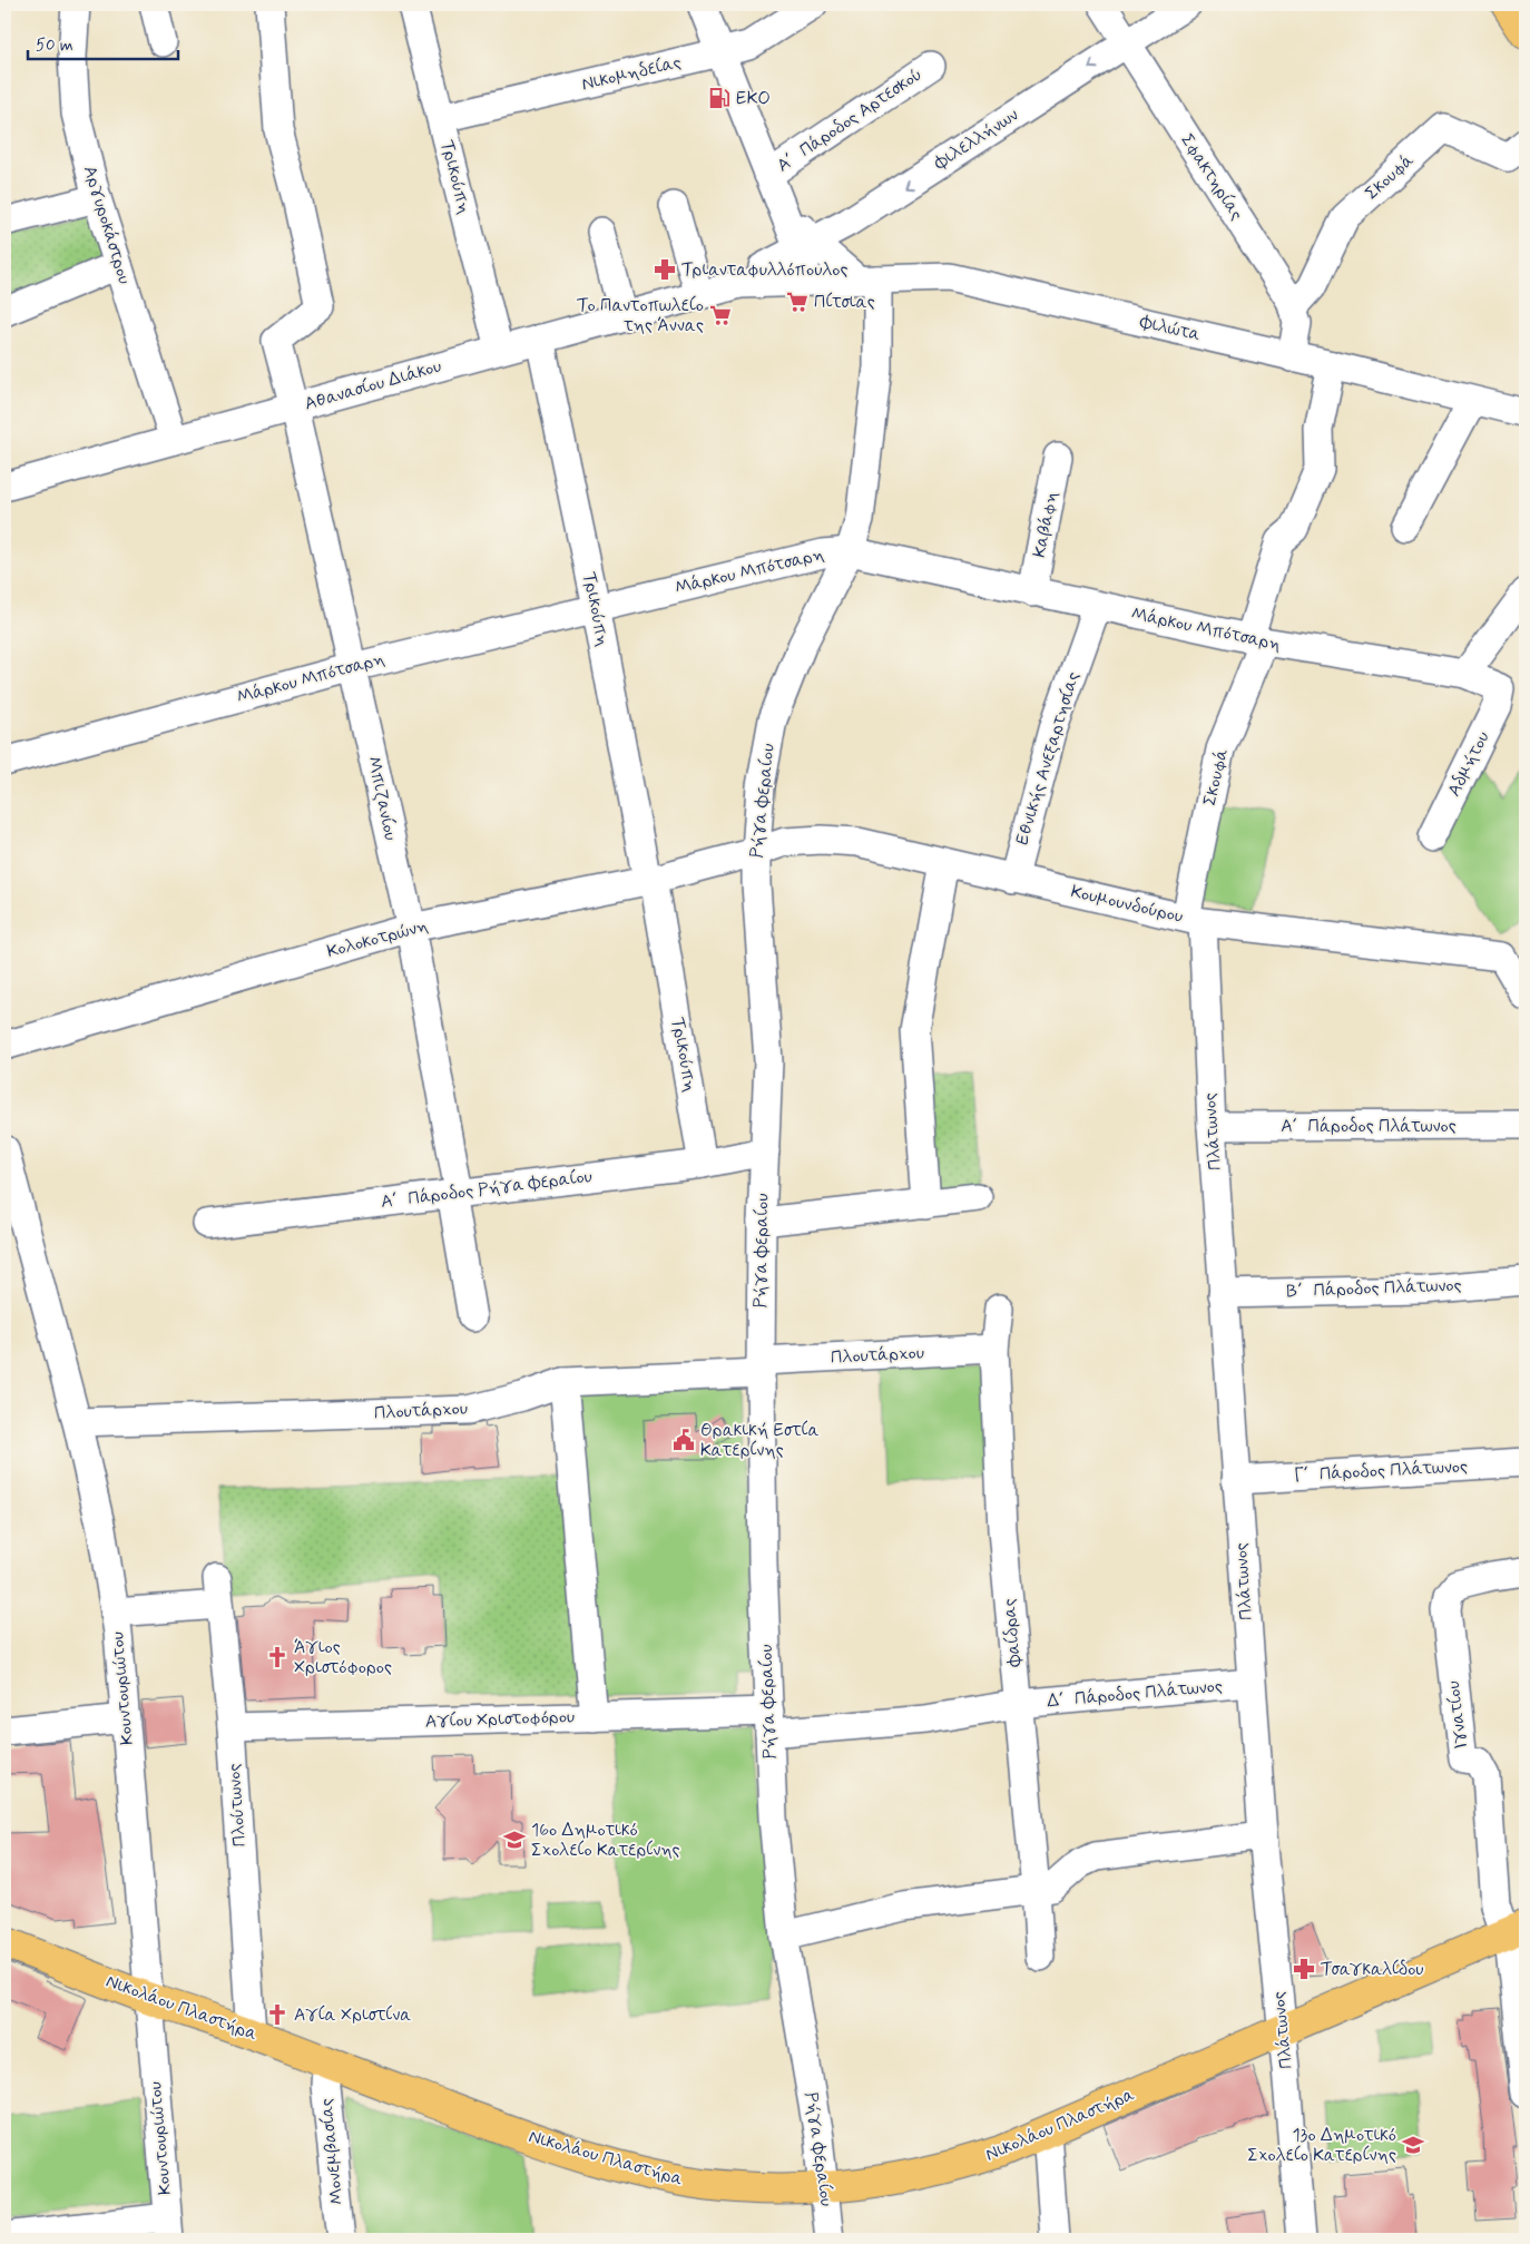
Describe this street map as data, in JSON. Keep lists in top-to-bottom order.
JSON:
{
  "streets": {
    "main road": ["Νικολάου Πλαστήρα"],
    "street": [
      "Νικομηδείας",
      "Α΄ Πάροδος Αρτεσκού",
      "Φιλελλήνων",
      "Τρικούπη",
      "Σφακτηρίας",
      "Σκουφά",
      "Αργυροκάστρου",
      "Φιλώτα",
      "Αθανασίου Διάκου",
      "Καβάφη",
      "Μάρκου Μπότσαρη",
      "Εθνικής Ανεξαρτησίας",
      "Αδμήτου",
      "Μπιζανίου",
      "Ρήγα Φεραίου",
      "Κουμουνδούρου",
      "Κολοκοτρώνη",
      "Α΄ Πάροδος Πλάτωνος",
      "Πλάτωνος",
      "Α΄ Πάροδος Ρήγα Φεραίου",
      "Β΄ Πάροδος Πλάτωνος",
      "Πλουτάρχου",
      "Γ΄ Πάροδος Πλάτωνος",
      "Φαίδρας",
      "Κουντουριώτου",
      "Δ΄ Πάροδος Πλάτωνος",
      "Ιγνατίου",
      "Αγίου Χριστοφόρου",
      "Πλούτωνος",
      "Μονεμβασίας"
    ]
  },
  "crossings": [
    ["Νικομηδείας", "Τρικούπη"],
    ["Φιλελλήνων", "Σφακτηρίας"],
    ["Φιλελλήνων", "Αθανασίου Διάκου"],
    ["Φιλελλήνων", "Ρήγα Φεραίου"],
    ["Τρικούπη", "Αθανασίου Διάκου"],
    ["Τρικούπη", "Μάρκου Μπότσαρη"],
    ["Τρικούπη", "Κολοκοτρώνη"],
    ["Τρικούπη", "Α΄ Πάροδος Ρήγα Φεραίου"],
    ["Σφακτηρίας", "Σκουφά"],
    ["Σφακτηρίας", "Φιλώτα"],
    ["Σκουφά", "Φιλώτα"],
    ["Σκουφά", "Μάρκου Μπότσαρη"],
    ["Σκουφά", "Κουμουνδούρου"],
    ["Σκουφά", "Πλάτωνος"],
    ["Αργυροκάστρου", "Αθανασίου Διάκου"],
    ["Φιλώτα", "Αθανασίου Διάκου"],
    ["Φιλώτα", "Ρήγα Φεραίου"],
    ["Αθανασίου Διάκου", "Μπιζανίου"],
    ["Καβάφη", "Μάρκου Μπότσαρη"],
    ["Μάρκου Μπότσαρη", "Εθνικής Ανεξαρτησίας"],
    ["Μάρκου Μπότσαρη", "Αδμήτου"],
    ["Μάρκου Μπότσαρη", "Μπιζανίου"],
    ["Μάρκου Μπότσαρη", "Ρήγα Φεραίου"],
    ["Εθνικής Ανεξαρτησίας", "Κουμουνδούρου"],
    ["Μπιζανίου", "Κολοκοτρώνη"],
    ["Μπιζανίου", "Α΄ Πάροδος Ρήγα Φεραίου"],
    ["Ρήγα Φεραίου", "Κουμουνδούρου"],
    ["Ρήγα Φεραίου", "Κολοκοτρώνη"],
    ["Ρήγα Φεραίου", "Α΄ Πάροδος Ρήγα Φεραίου"],
    ["Ρήγα Φεραίου", "Πλουτάρχου"],
    ["Ρήγα Φεραίου", "Δ΄ Πάροδος Πλάτωνος"],
    ["Ρήγα Φεραίου", "Αγίου Χριστοφόρου"],
    ["Ρήγα Φεραίου", "Νικολάου Πλαστήρα"],
    ["Κουμουνδούρου", "Κολοκοτρώνη"],
    ["Κουμουνδούρου", "Πλάτωνος"],
    ["Α΄ Πάροδος Πλάτωνος", "Πλάτωνος"],
    ["Πλάτωνος", "Β΄ Πάροδος Πλάτωνος"],
    ["Πλάτωνος", "Γ΄ Πάροδος Πλάτωνος"],
    ["Πλάτωνος", "Δ΄ Πάροδος Πλάτωνος"],
    ["Πλάτωνος", "Νικολάου Πλαστήρα"],
    ["Πλουτάρχου", "Φαίδρας"],
    ["Πλουτάρχου", "Κουντουριώτου"],
    ["Φαίδρας", "Δ΄ Πάροδος Πλάτωνος"],
    ["Κουντουριώτου", "Πλούτωνος"],
    ["Κουντουριώτου", "Νικολάου Πλαστήρα"],
    ["Δ΄ Πάροδος Πλάτωνος", "Αγίου Χριστοφόρου"],
    ["Ιγνατίου", "Νικολάου Πλαστήρα"],
    ["Αγίου Χριστοφόρου", "Πλούτωνος"],
    ["Πλούτωνος", "Νικολάου Πλαστήρα"],
    ["Νικολάου Πλαστήρα", "Μονεμβασίας"]
  ],
  "one_way": ["Φιλελλήνων"],
  "places": {
    "fuel station": ["ΕΚΟ"],
    "pharmacy": ["Τριανταφυλλόπουλος", "Τσαγκαλίδου"],
    "supermarket": ["Πίτσιας", "Το Παντοπωλείο της Άννας"],
    "public building": ["Θρακική Εστία Κατερίνης"],
    "church": ["Άγιος Χριστόφορος", "Αγία Χριστίνα"],
    "school or university": ["16ο Δημοτικό Σχολείο Κατερίνης", "13ο Δημοτικό Σχολείο Κατερίνης"]
  },
  "scale_bar": "50 m"
}
